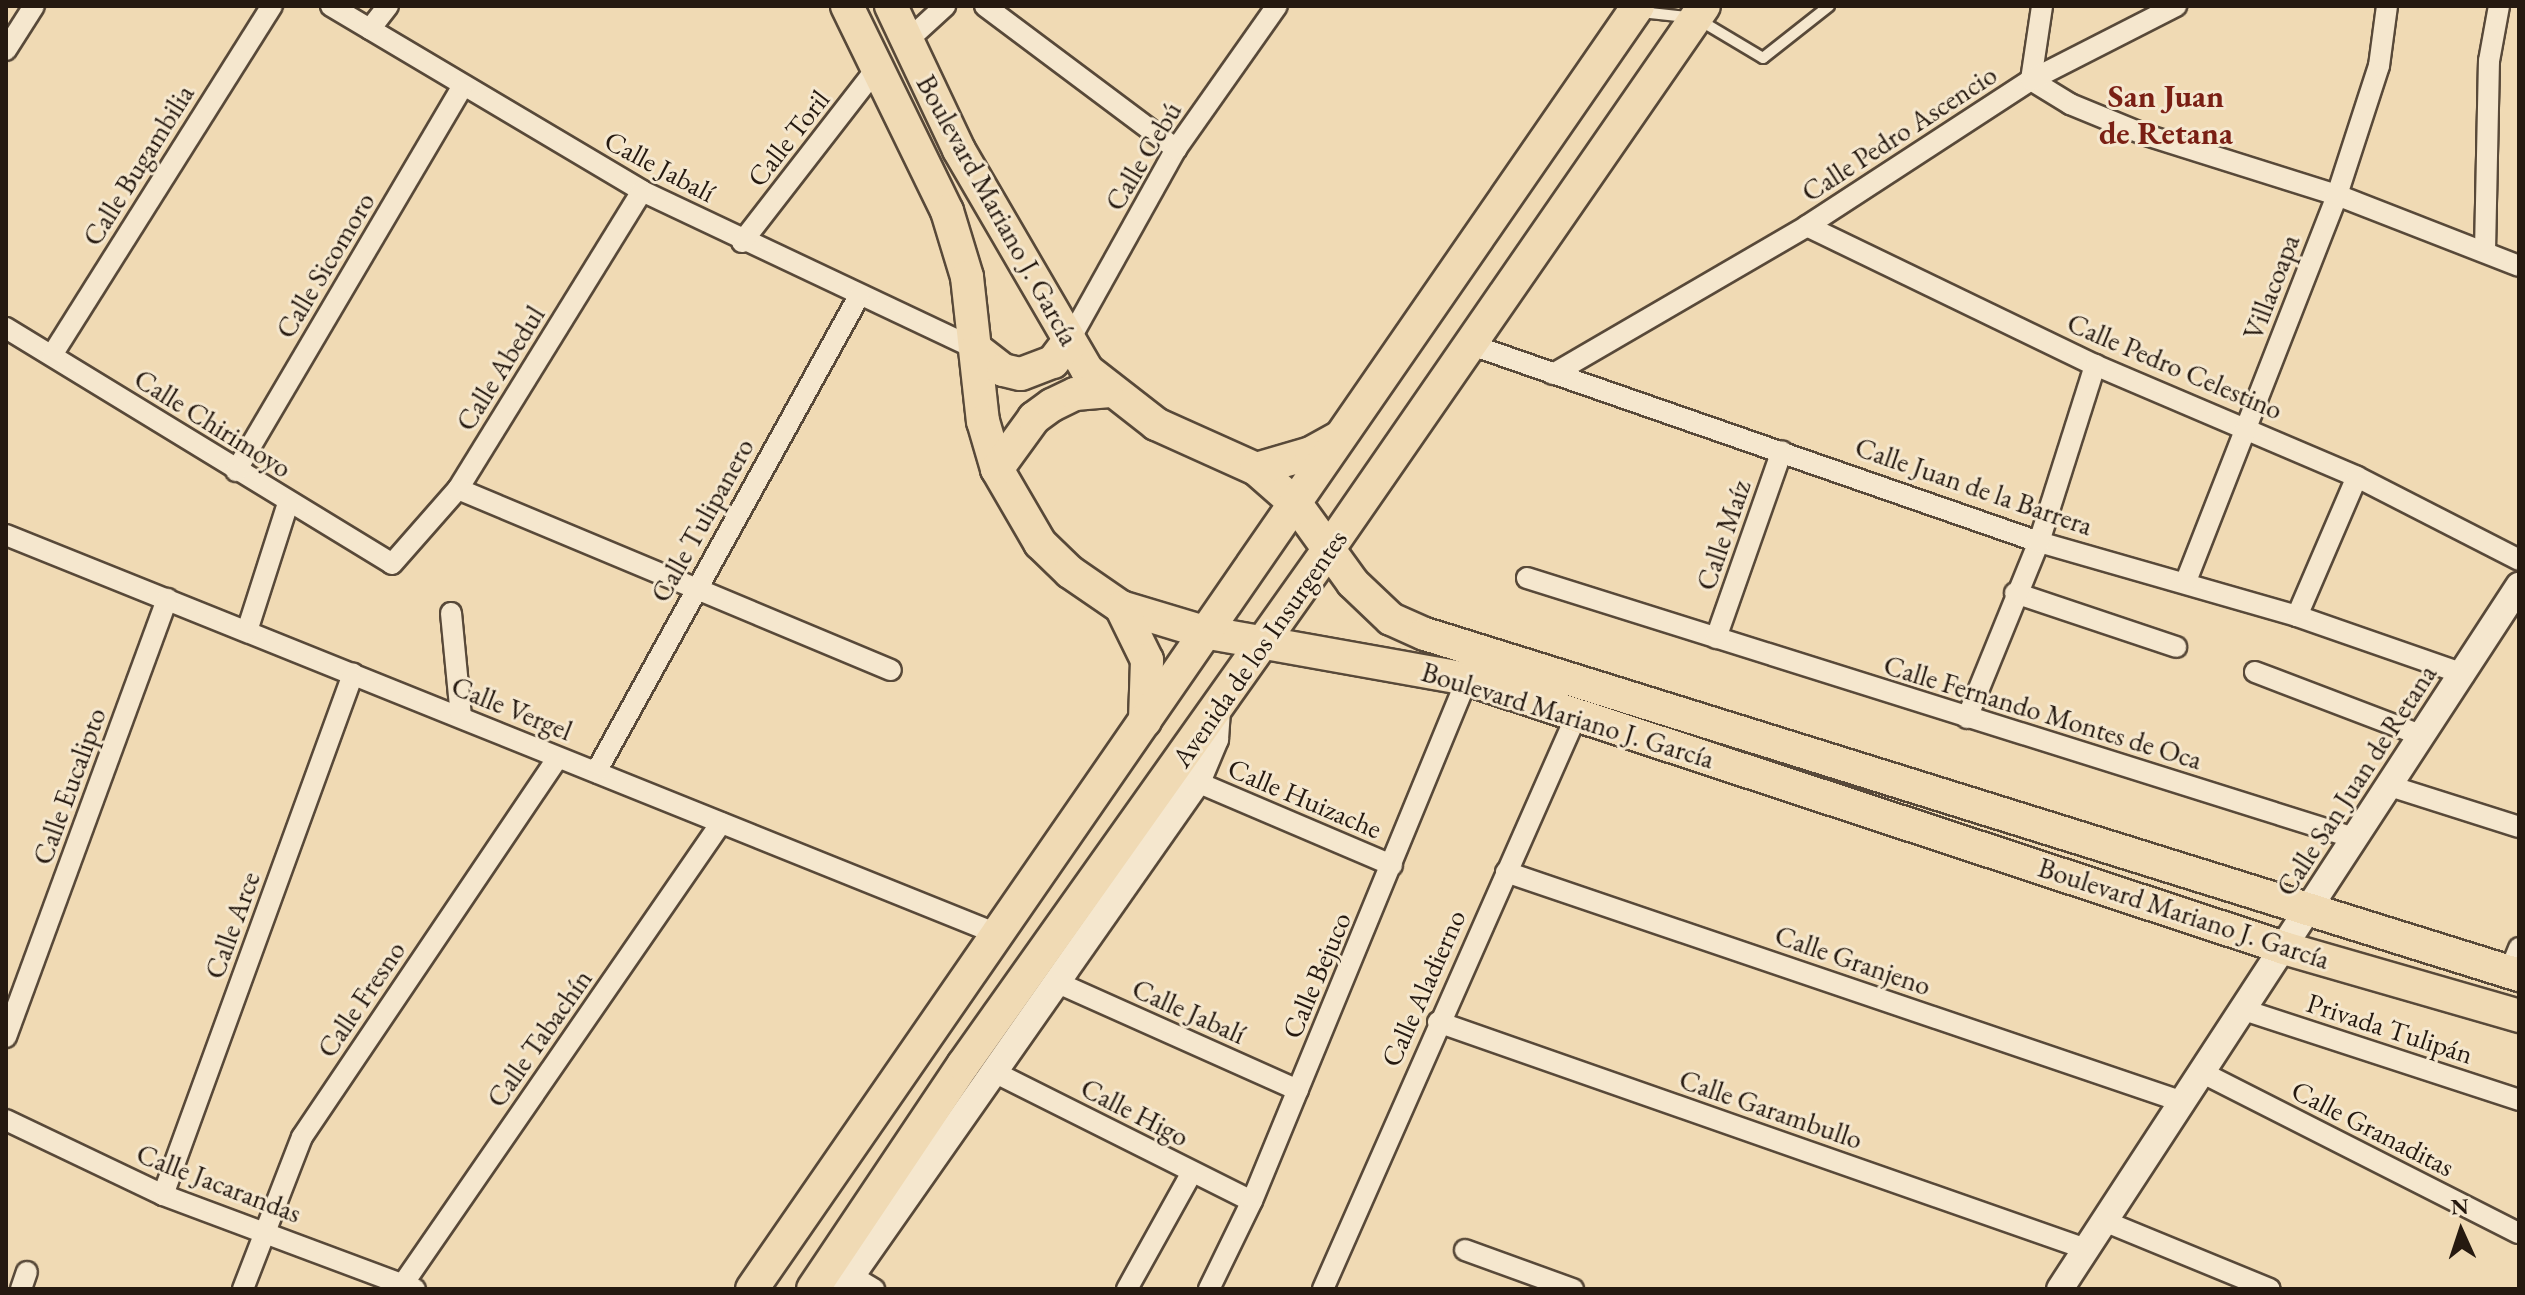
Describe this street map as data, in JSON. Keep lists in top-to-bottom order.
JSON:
{
  "streets": {
    "main road": ["Boulevard Mariano J. García", "Avenida de los Insurgentes"],
    "street": [
      "Calle Pedro Ascencio",
      "Calle Toril",
      "Calle Cebú",
      "Calle Bugambilia",
      "Calle Jabalí",
      "Calle Sicomoro",
      "Villacoapa",
      "Calle Pedro Celestino",
      "Calle Abedul",
      "Calle Chirimoyo",
      "Calle Juan de la Barrera",
      "Calle Tulipanero",
      "Calle Maíz",
      "Calle Vergel",
      "Calle Fernando Montes de Oca",
      "Calle San Juan de Retana",
      "Calle Eucalipto",
      "Calle Huizache",
      "Calle Arce",
      "Calle Granjeno",
      "Calle Bejuco",
      "Calle Aladierno",
      "Calle Fresno",
      "Privada Tulipán",
      "Calle Tabachín",
      "Calle Garambullo",
      "Calle Higo",
      "Calle Granaditas",
      "Calle Jacarandas"
    ]
  },
  "crossings": [
    ["Calle Pedro Ascencio", "Villacoapa"],
    ["Calle Pedro Ascencio", "Calle Pedro Celestino"],
    ["Calle Pedro Ascencio", "Calle Juan de la Barrera"],
    ["Calle Toril", "Calle Jabalí"],
    ["Calle Toril", "Boulevard Mariano J. García"],
    ["Calle Cebú", "Boulevard Mariano J. García"],
    ["Calle Bugambilia", "Calle Chirimoyo"],
    ["Calle Jabalí", "Boulevard Mariano J. García"],
    ["Calle Jabalí", "Calle Sicomoro"],
    ["Calle Jabalí", "Calle Abedul"],
    ["Calle Jabalí", "Calle Tulipanero"],
    ["Calle Jabalí", "Calle Bejuco"],
    ["Boulevard Mariano J. García", "Avenida de los Insurgentes"],
    ["Boulevard Mariano J. García", "Calle San Juan de Retana"],
    ["Boulevard Mariano J. García", "Calle Bejuco"],
    ["Boulevard Mariano J. García", "Calle Aladierno"],
    ["Calle Sicomoro", "Calle Chirimoyo"],
    ["Villacoapa", "Calle Pedro Celestino"],
    ["Villacoapa", "Calle Juan de la Barrera"],
    ["Calle Abedul", "Calle Chirimoyo"],
    ["Calle Juan de la Barrera", "Calle Maíz"],
    ["Calle Juan de la Barrera", "Avenida de los Insurgentes"],
    ["Calle Juan de la Barrera", "Calle San Juan de Retana"],
    ["Calle Tulipanero", "Calle Vergel"],
    ["Calle Maíz", "Calle Fernando Montes de Oca"],
    ["Avenida de los Insurgentes", "Calle Vergel"],
    ["Calle Vergel", "Calle Eucalipto"],
    ["Calle Vergel", "Calle Arce"],
    ["Calle Vergel", "Calle Fresno"],
    ["Calle Vergel", "Calle Tabachín"],
    ["Calle Fernando Montes de Oca", "Calle San Juan de Retana"],
    ["Calle San Juan de Retana", "Calle Granjeno"],
    ["Calle San Juan de Retana", "Privada Tulipán"],
    ["Calle San Juan de Retana", "Calle Garambullo"],
    ["Calle San Juan de Retana", "Calle Granaditas"],
    ["Calle Huizache", "Calle Bejuco"],
    ["Calle Arce", "Calle Jacarandas"],
    ["Calle Granjeno", "Calle Aladierno"],
    ["Calle Bejuco", "Calle Higo"],
    ["Calle Aladierno", "Calle Garambullo"],
    ["Calle Fresno", "Calle Jacarandas"],
    ["Calle Tabachín", "Calle Jacarandas"]
  ],
  "districts": ["San Juan de Retana"],
  "north": "top"
}
